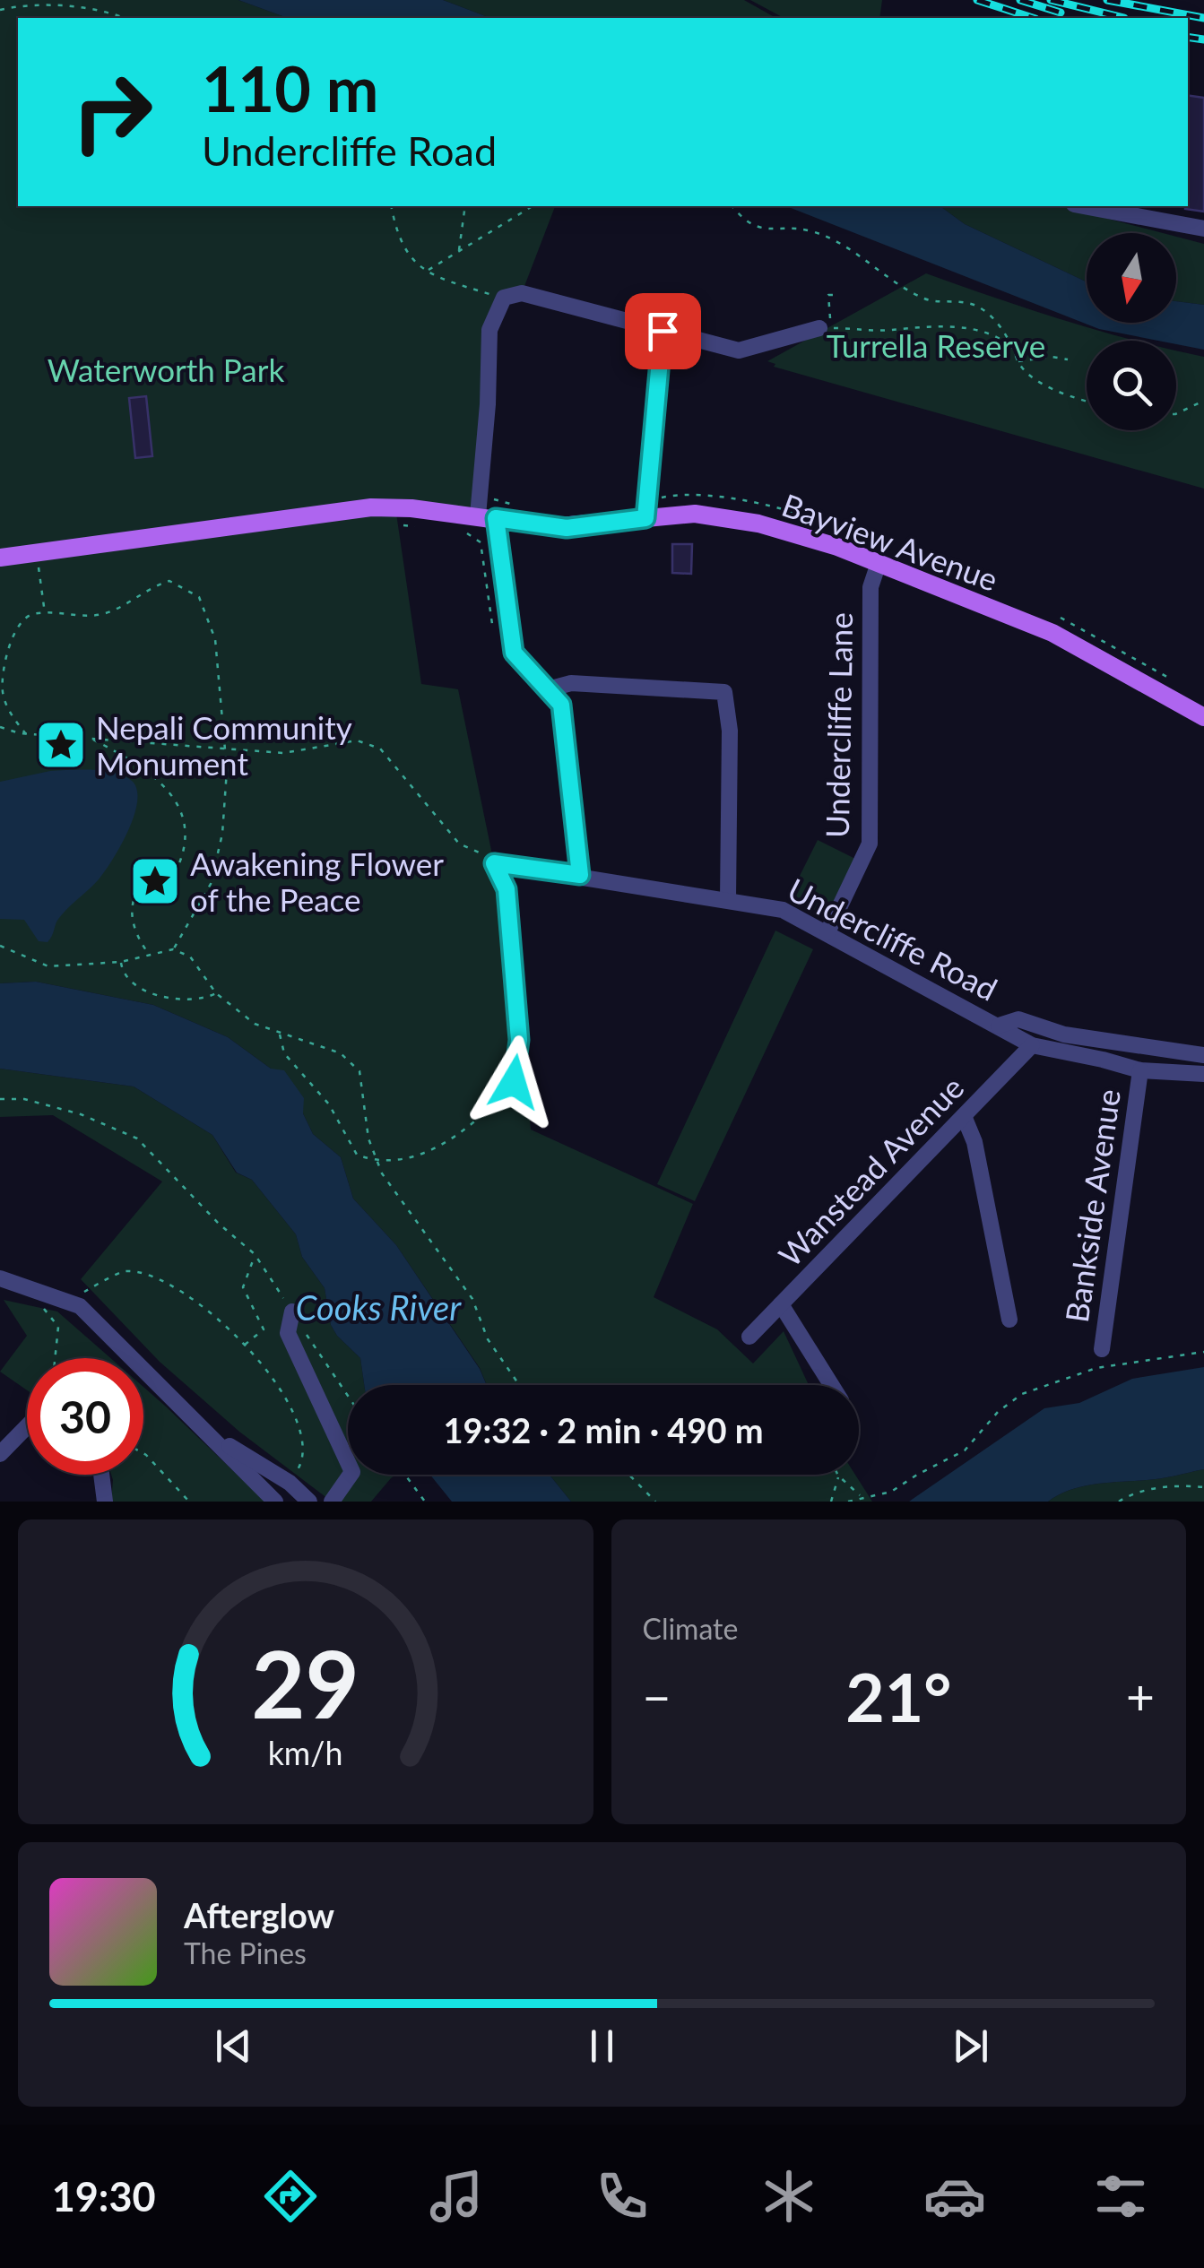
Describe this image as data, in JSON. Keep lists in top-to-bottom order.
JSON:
{
  "streets": {
    "main road": ["Bayview Avenue"],
    "street": [
      "Undercliffe Lane",
      "Undercliffe Road",
      "Wanstead Avenue",
      "Bankside Avenue"
    ]
  },
  "crossings": [
    ["Bayview Avenue", "Undercliffe Lane"],
    ["Undercliffe Lane", "Undercliffe Road"],
    ["Undercliffe Road", "Wanstead Avenue"],
    ["Undercliffe Road", "Bankside Avenue"]
  ],
  "water": ["Cooks River"],
  "parks": ["Turrella Reserve", "Waterworth Park"],
  "places": {
    "place": ["Nepali Community Monument", "Awakening Flower of the Peace"]
  },
  "north": "bottom",
  "page": {
    "turn": ["110 m", "Undercliffe Road"],
    "limit": "30",
    "trip": "19:32 · 2 min · 490 m",
    "tile": "Climate",
    "heat": ["−", "21°", "+"],
    "song": ["Afterglow", "The Pines"],
    "tabs": "19:30",
    "gauge": ["29", "km/h"]
  }
}
